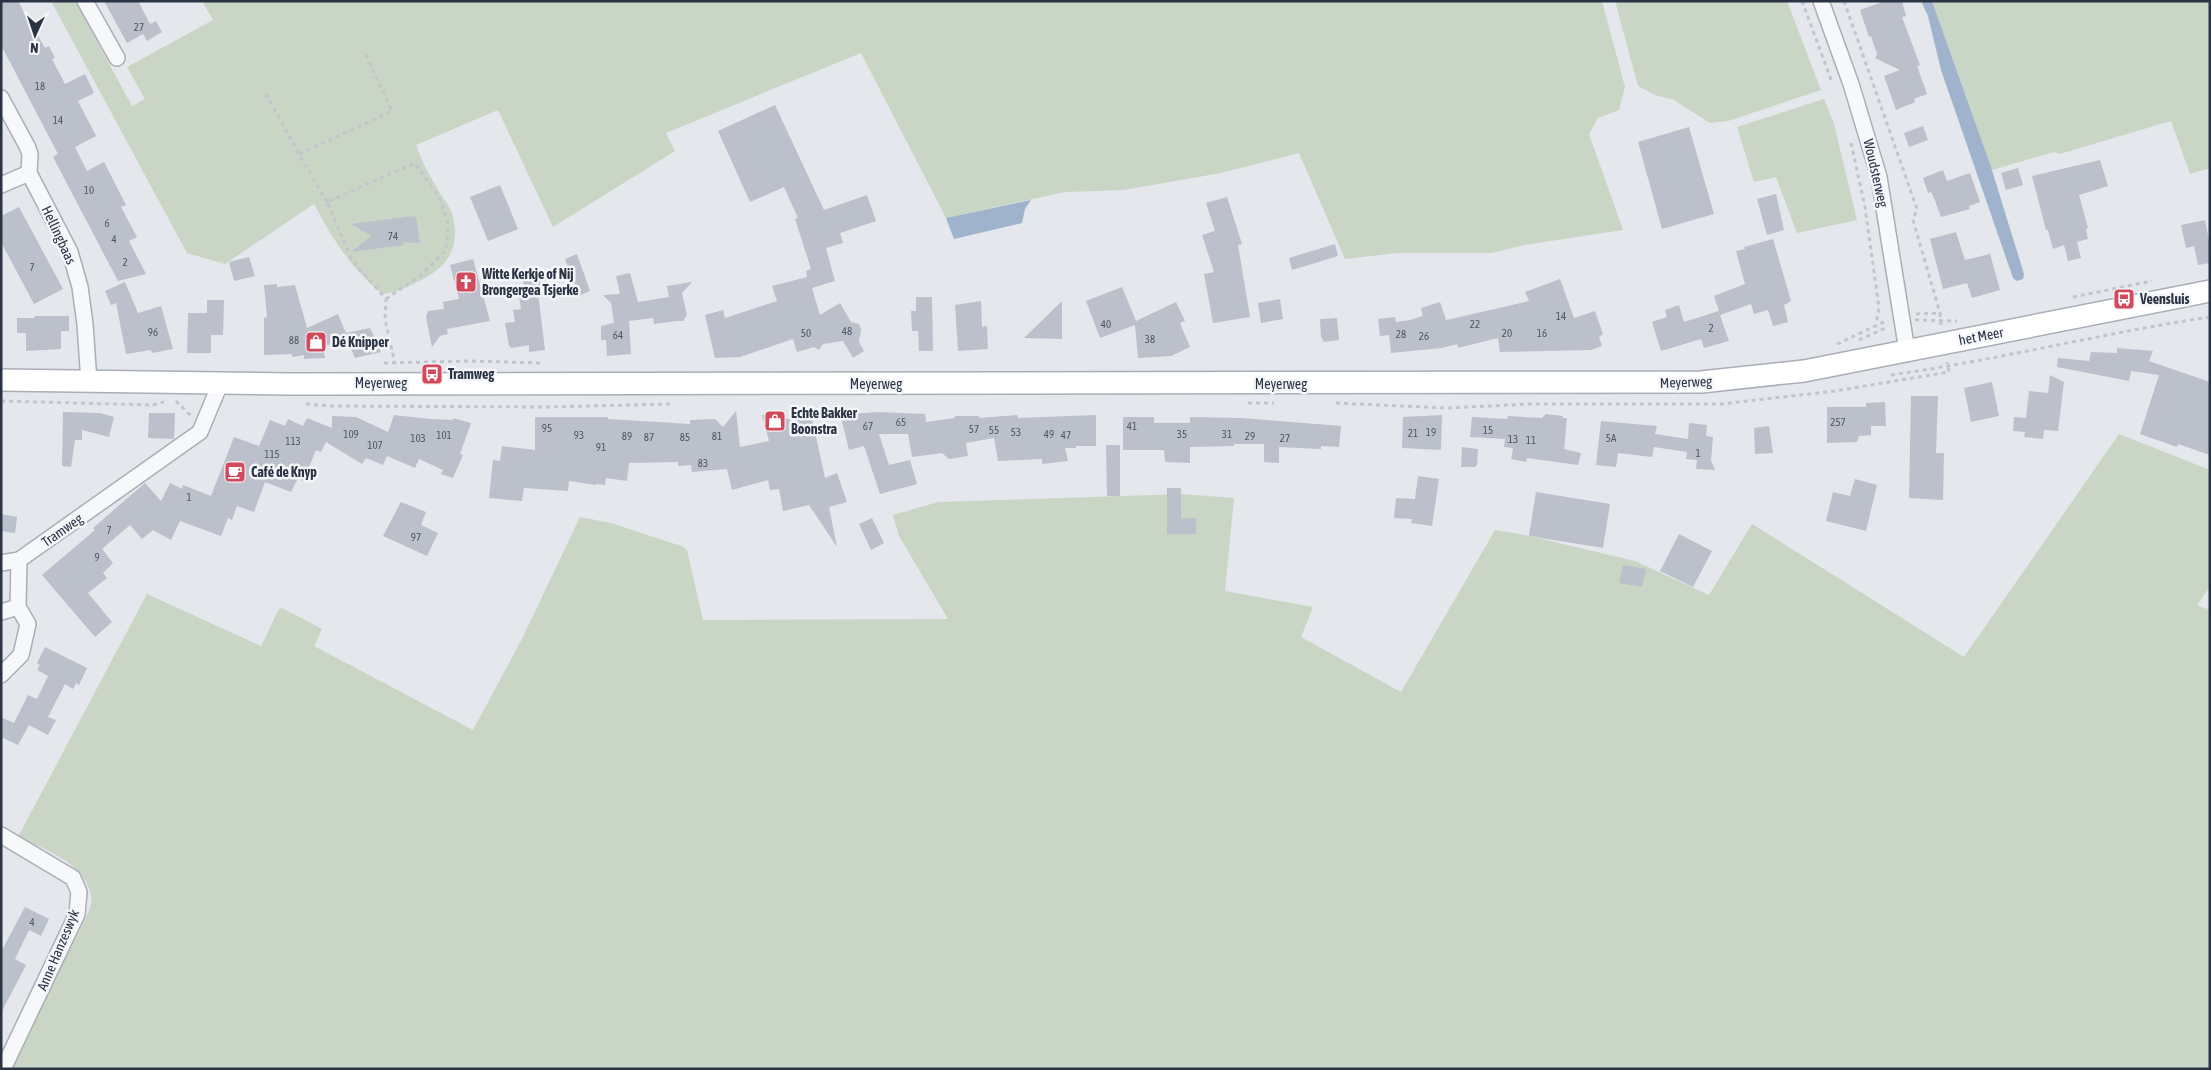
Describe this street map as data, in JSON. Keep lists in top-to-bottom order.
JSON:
{
  "streets": {
    "main road": ["het Meer", "Meyerweg"],
    "street": [
      "Woudsterweg",
      "Hellingbaas",
      "Tramweg",
      "Anne Hanzeswyk"
    ]
  },
  "crossings": [
    ["Woudsterweg", "het Meer"],
    ["Hellingbaas", "Meyerweg"],
    ["het Meer", "Meyerweg"],
    ["Meyerweg", "Tramweg"]
  ],
  "places": {
    "church": ["Witte Kerkje of Nij Brongergea Tsjerke"],
    "bus stop": ["Veensluis", "Tramweg"],
    "shop": ["Dé Knipper", "Echte Bakker Boonstra"],
    "cafe": ["Café de Knyp"]
  },
  "house_numbers": [
    "27",
    "18",
    "14",
    "10",
    "6",
    "74",
    "4",
    "2",
    "7",
    "14",
    "40",
    "22",
    "2",
    "48",
    "96",
    "50",
    "20",
    "16",
    "28",
    "64",
    "26",
    "38",
    "88",
    "65",
    "257",
    "67",
    "41",
    "95",
    "57",
    "55",
    "15",
    "53",
    "19",
    "21",
    "109",
    "49",
    "35",
    "31",
    "101",
    "93",
    "47",
    "89",
    "81",
    "29",
    "87",
    "85",
    "103",
    "27",
    "5A",
    "13",
    "11",
    "113",
    "107",
    "91",
    "1",
    "115",
    "83",
    "1",
    "7",
    "97",
    "9",
    "4"
  ],
  "north": "bottom"
}
